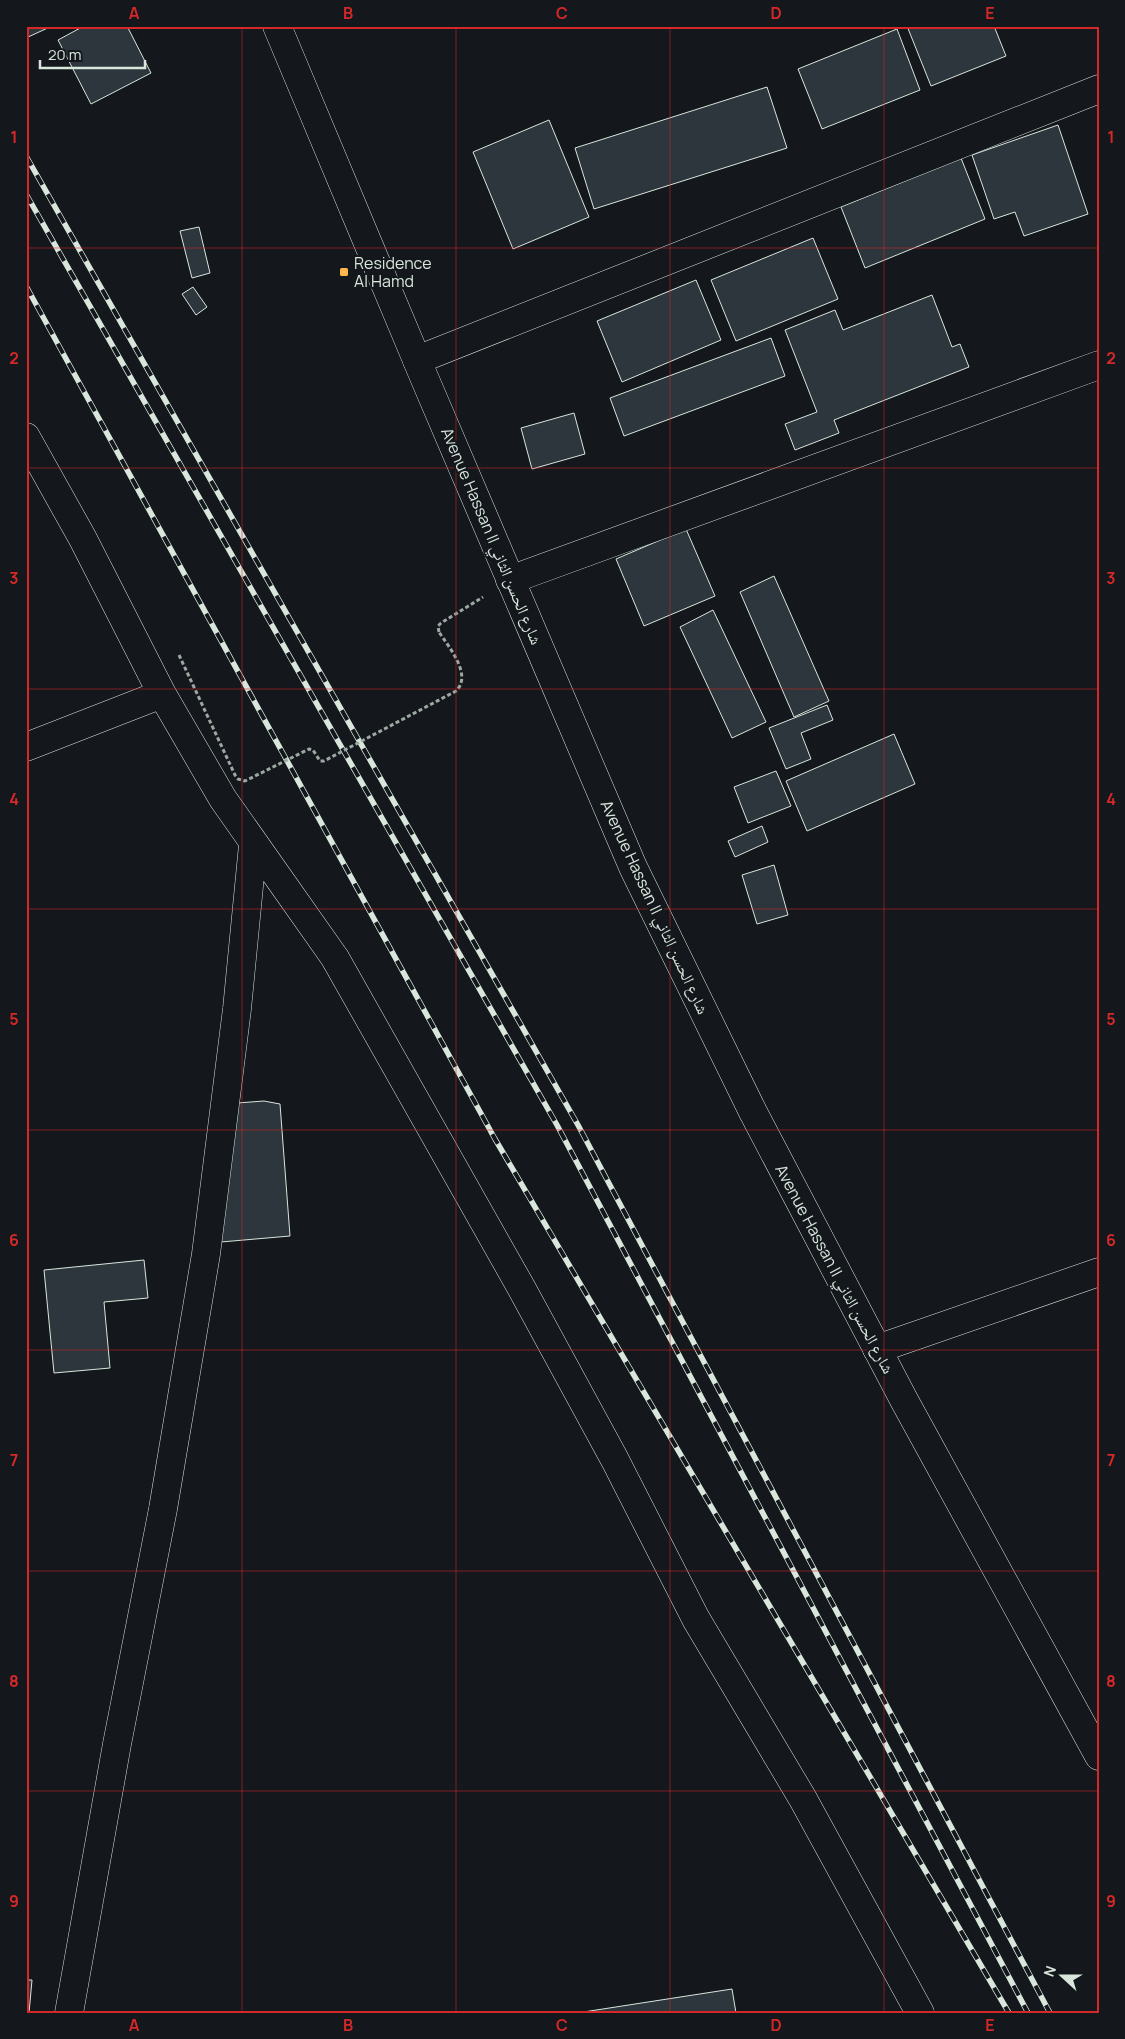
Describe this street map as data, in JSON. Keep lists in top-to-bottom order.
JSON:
{
  "streets": {
    "street": ["Avenue Hassan II شارع الحسن الثاني"]
  },
  "places": {
    "transit": ["Residence Al Hamd"]
  },
  "scale_bar": "20 m",
  "north": "left",
  "grid": {
    "columns": [
      "A",
      "B",
      "C",
      "D",
      "E"
    ],
    "rows": [
      "1",
      "2",
      "3",
      "4",
      "5",
      "6",
      "7",
      "8",
      "9"
    ]
  }
}
